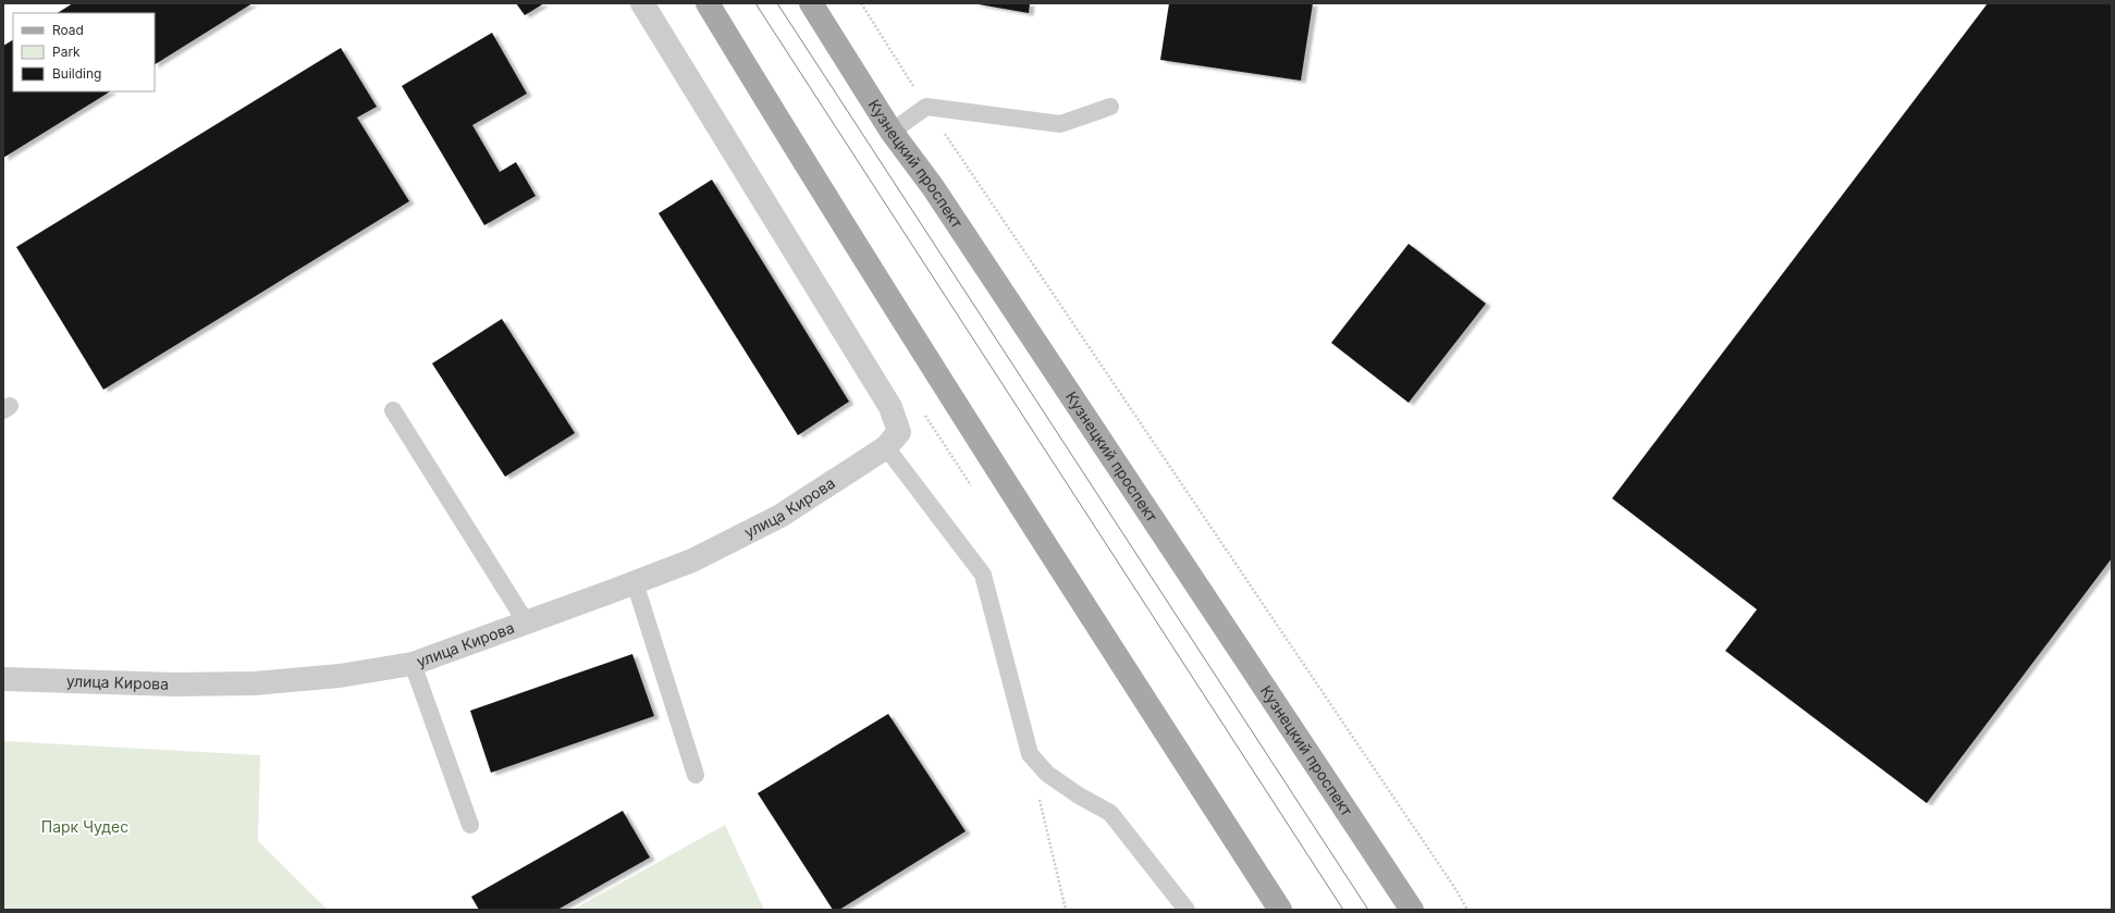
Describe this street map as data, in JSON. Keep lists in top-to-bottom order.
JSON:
{
  "streets": {
    "main road": ["Кузнецкий проспект"],
    "street": ["улица Кирова"]
  },
  "parks": ["Парк Чудес"],
  "legend": ["Road", "Park", "Building"]
}
